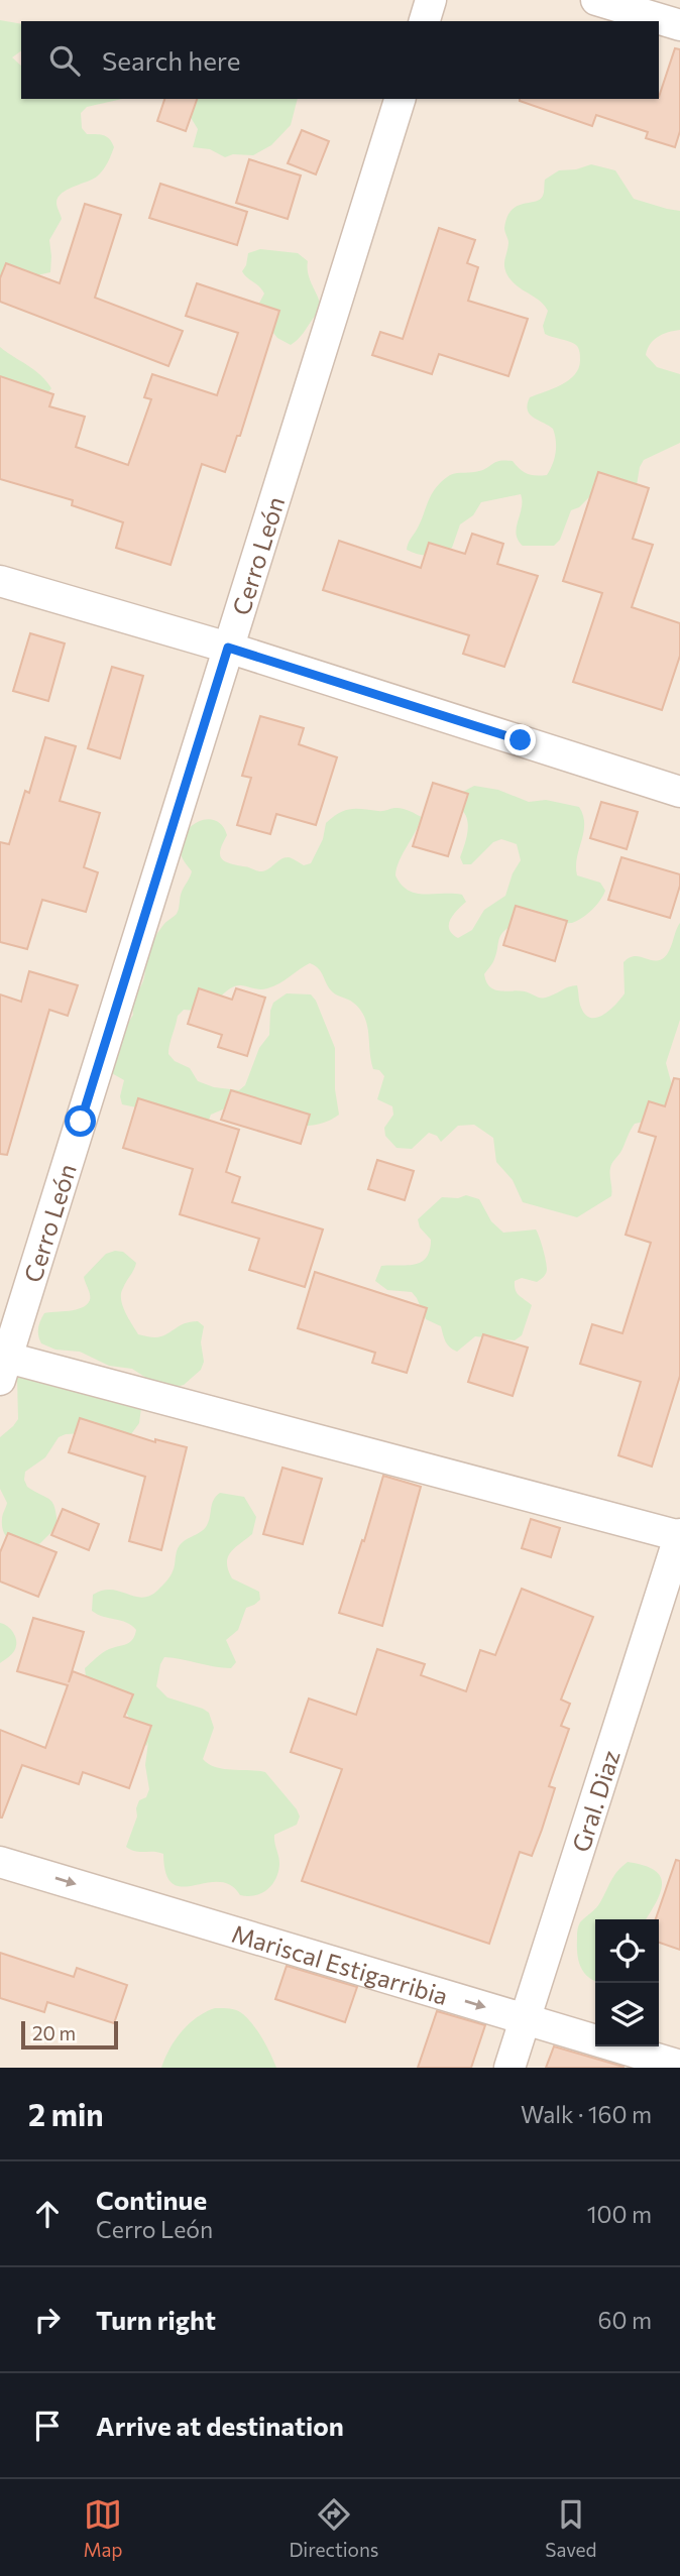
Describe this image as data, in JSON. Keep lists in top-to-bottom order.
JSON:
{
  "streets": {
    "street": ["Cerro León", "Gral. Diaz", "Mariscal Estigarribia"]
  },
  "crossings": [
    ["Gral. Diaz", "Mariscal Estigarribia"]
  ],
  "one_way": ["Mariscal Estigarribia"],
  "scale_bar": "20 m",
  "page": {
    "search": "Search here",
    "scale": "20 m",
    "heading": ["2 min", "Walk · 160 m"],
    "list": [
      ["Continue", "Cerro León", "100 m"],
      ["Turn right", "60 m"],
      "Arrive at destination"
    ],
    "nav": ["Map", "Directions", "Saved"]
  }
}
